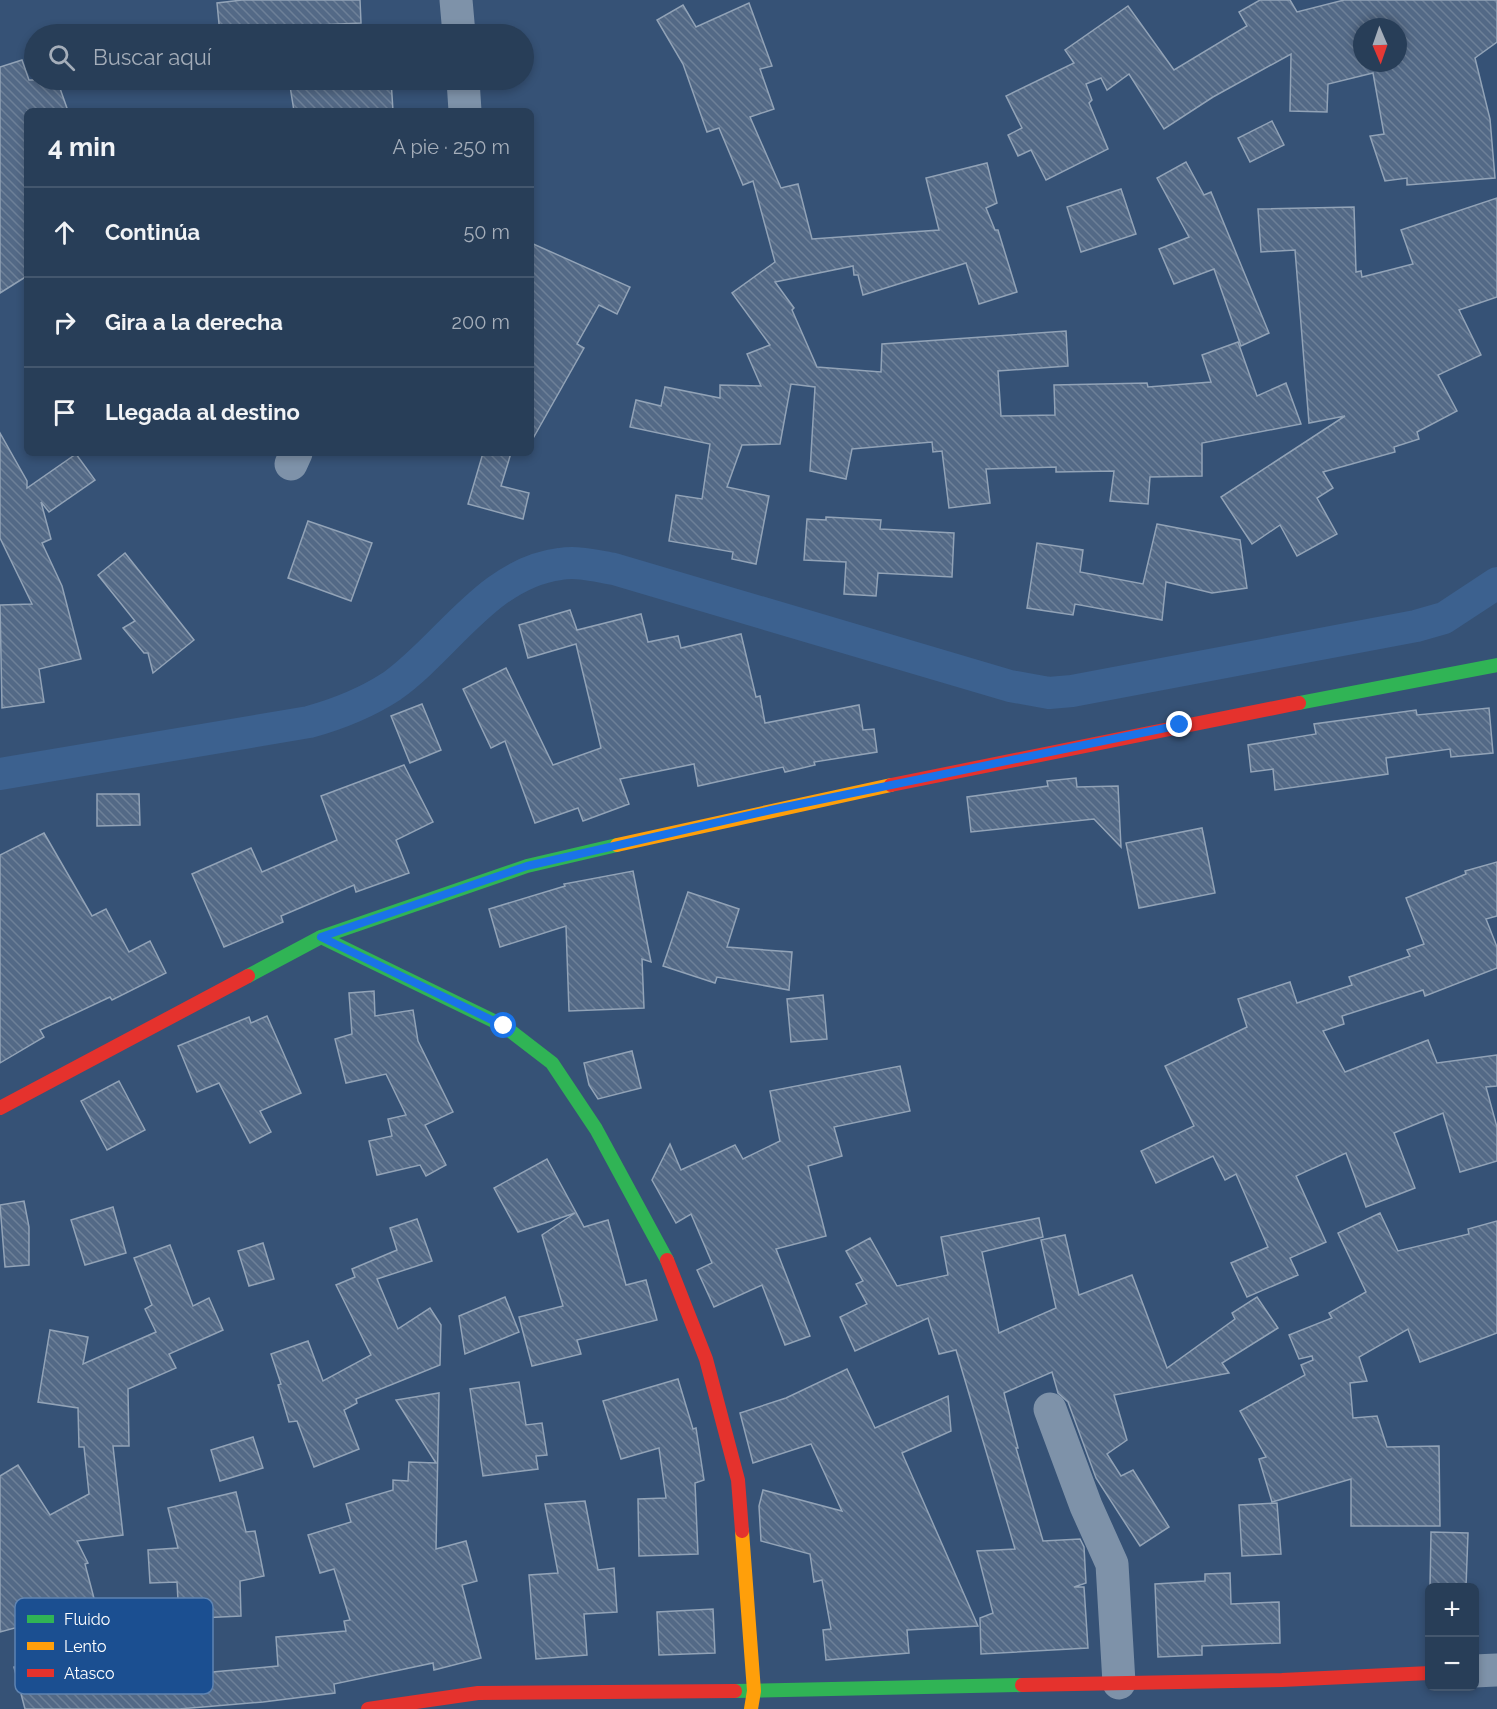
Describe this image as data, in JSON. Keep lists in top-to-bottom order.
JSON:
{
  "legend": ["Fluido", "Lento", "Atasco"],
  "north": "bottom",
  "page": {
    "search": "Buscar aquí",
    "heading": ["4 min", "A pie · 250 m"],
    "list": [
      ["Continúa", "50 m"],
      ["Gira a la derecha", "200 m"],
      "Llegada al destino"
    ],
    "map_buttons": ["+", "−"]
  }
}
